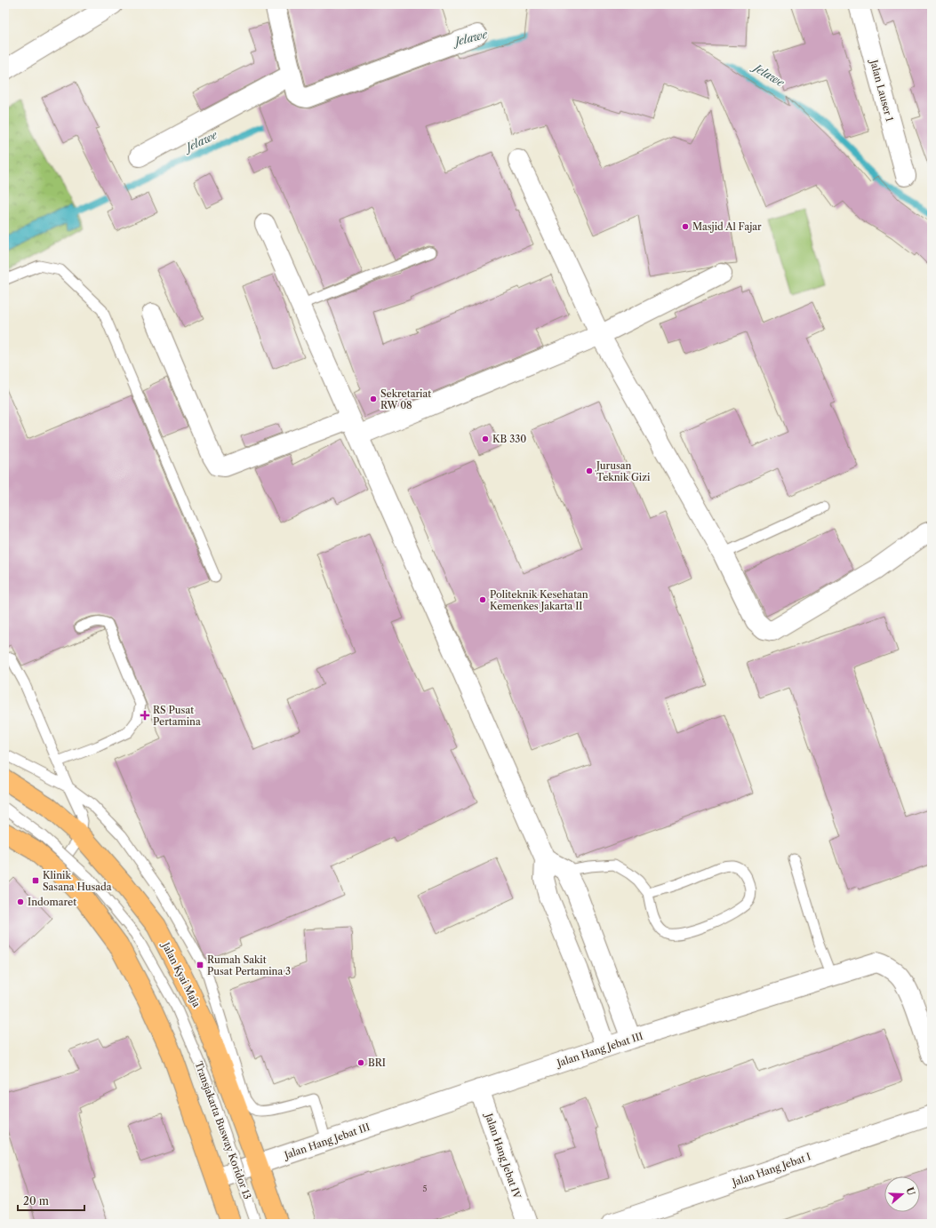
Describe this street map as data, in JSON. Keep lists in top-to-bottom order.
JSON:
{
  "streets": {
    "main road": ["Jalan Kyai Maja"],
    "street": [
      "Jalan Lauser 1",
      "Jalan Hang Jebat III",
      "Jalan Hang Jebat IV",
      "Jalan Hang Jebat I"
    ],
    "lane": ["Transjakarta Busway Koridor 13"]
  },
  "crossings": [
    ["Jalan Kyai Maja", "Jalan Hang Jebat III"],
    ["Jalan Hang Jebat III", "Jalan Hang Jebat IV"]
  ],
  "water": ["Jelawe"],
  "places": {
    "other": [
      "Masjid Al Fajar",
      "Sekretariat RW 08",
      "KB 330",
      "Jurusan Teknik Gizi",
      "Politeknik Kesehatan Kemenkes Jakarta II",
      "Indomaret",
      "BRI"
    ],
    "health": ["RS Pusat Pertamina"],
    "transit": ["Klinik Sasana Husada", "Rumah Sakit Pusat Pertamina 3"]
  },
  "house_numbers": ["5"],
  "scale_bar": "20 m",
  "north": "right"
}
